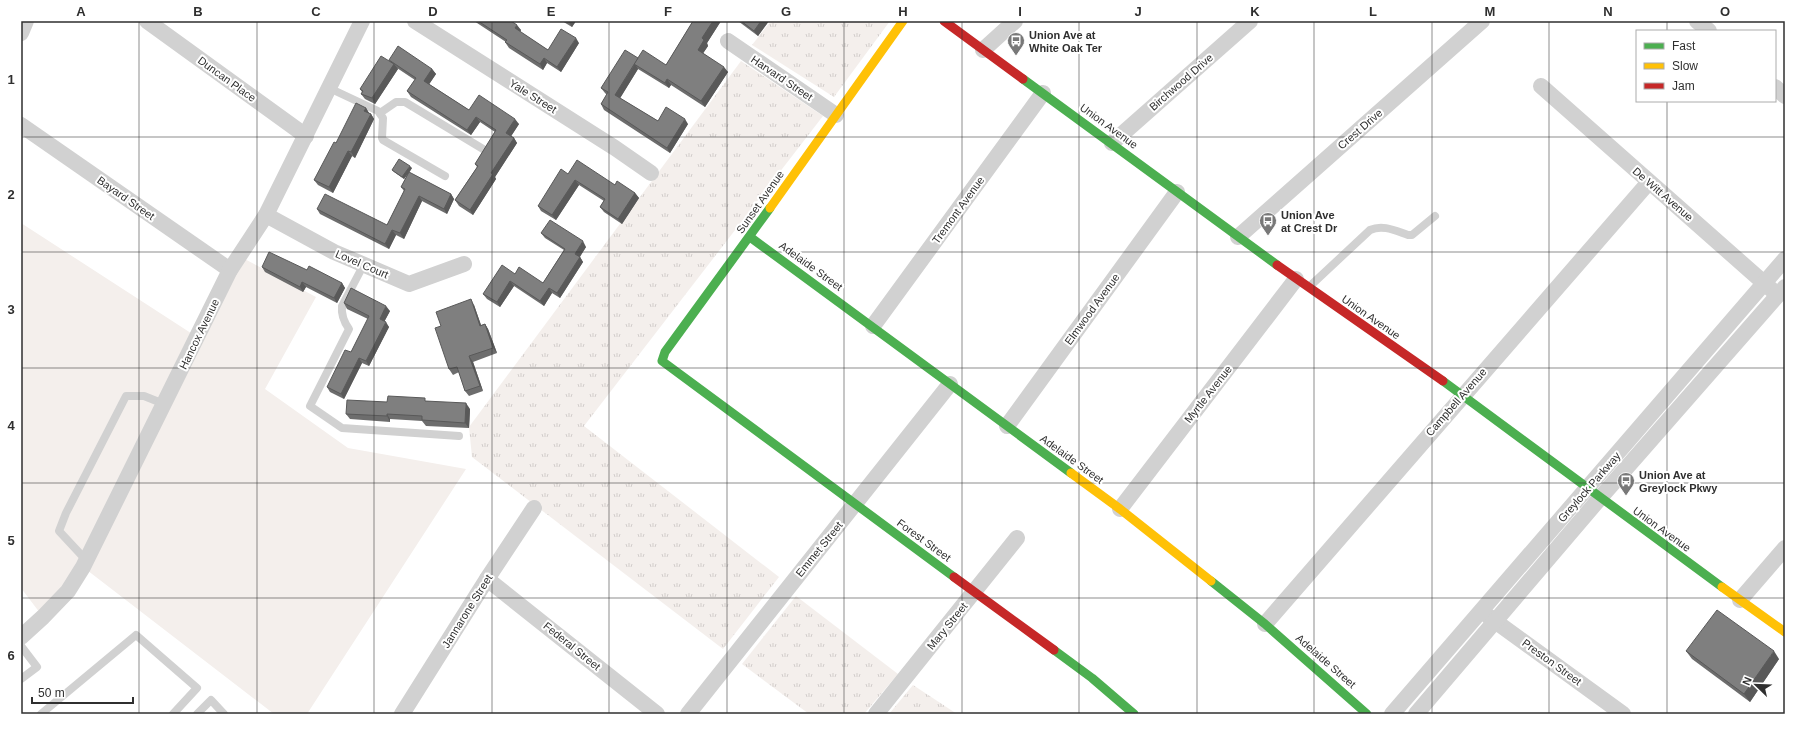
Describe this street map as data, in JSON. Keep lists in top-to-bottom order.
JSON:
{
  "streets": {
    "street": [
      "Harvard Street",
      "Duncan Place",
      "Birchwood Drive",
      "Yale Street",
      "Union Avenue",
      "Crest Drive",
      "De Witt Avenue",
      "Bayard Street",
      "Sunset Avenue",
      "Tremont Avenue",
      "Lovel Court",
      "Adelaide Street",
      "Elmwood Avenue",
      "Hancox Avenue",
      "Myrtle Avenue",
      "Campbell Avenue",
      "Greylock Parkway",
      "Forest Street",
      "Emmet Street",
      "Jannarone Street",
      "Mary Street",
      "Federal Street",
      "Preston Street"
    ]
  },
  "crossings": [
    ["Harvard Street", "Sunset Avenue"],
    ["Duncan Place", "Hancox Avenue"],
    ["Birchwood Drive", "Union Avenue"],
    ["Union Avenue", "Crest Drive"],
    ["Union Avenue", "Tremont Avenue"],
    ["Union Avenue", "Elmwood Avenue"],
    ["Union Avenue", "Myrtle Avenue"],
    ["Union Avenue", "Campbell Avenue"],
    ["Union Avenue", "Greylock Parkway"],
    ["De Witt Avenue", "Campbell Avenue"],
    ["De Witt Avenue", "Greylock Parkway"],
    ["Bayard Street", "Hancox Avenue"],
    ["Sunset Avenue", "Adelaide Street"],
    ["Sunset Avenue", "Forest Street"],
    ["Tremont Avenue", "Adelaide Street"],
    ["Lovel Court", "Hancox Avenue"],
    ["Adelaide Street", "Elmwood Avenue"],
    ["Adelaide Street", "Myrtle Avenue"],
    ["Adelaide Street", "Campbell Avenue"],
    ["Adelaide Street", "Emmet Street"],
    ["Greylock Parkway", "Preston Street"],
    ["Forest Street", "Emmet Street"],
    ["Forest Street", "Mary Street"],
    ["Jannarone Street", "Federal Street"]
  ],
  "places": {
    "bus stop": ["Union Ave at White Oak Ter", "Union Ave at Crest Dr", "Union Ave at Greylock Pkwy"]
  },
  "legend": ["Fast", "Slow", "Jam"],
  "scale_bar": "50 m",
  "north": "top left",
  "grid": {
    "columns": [
      "A",
      "B",
      "C",
      "D",
      "E",
      "F",
      "G",
      "H",
      "I",
      "J",
      "K",
      "L",
      "M",
      "N",
      "O"
    ],
    "rows": [
      "1",
      "2",
      "3",
      "4",
      "5",
      "6"
    ]
  }
}
